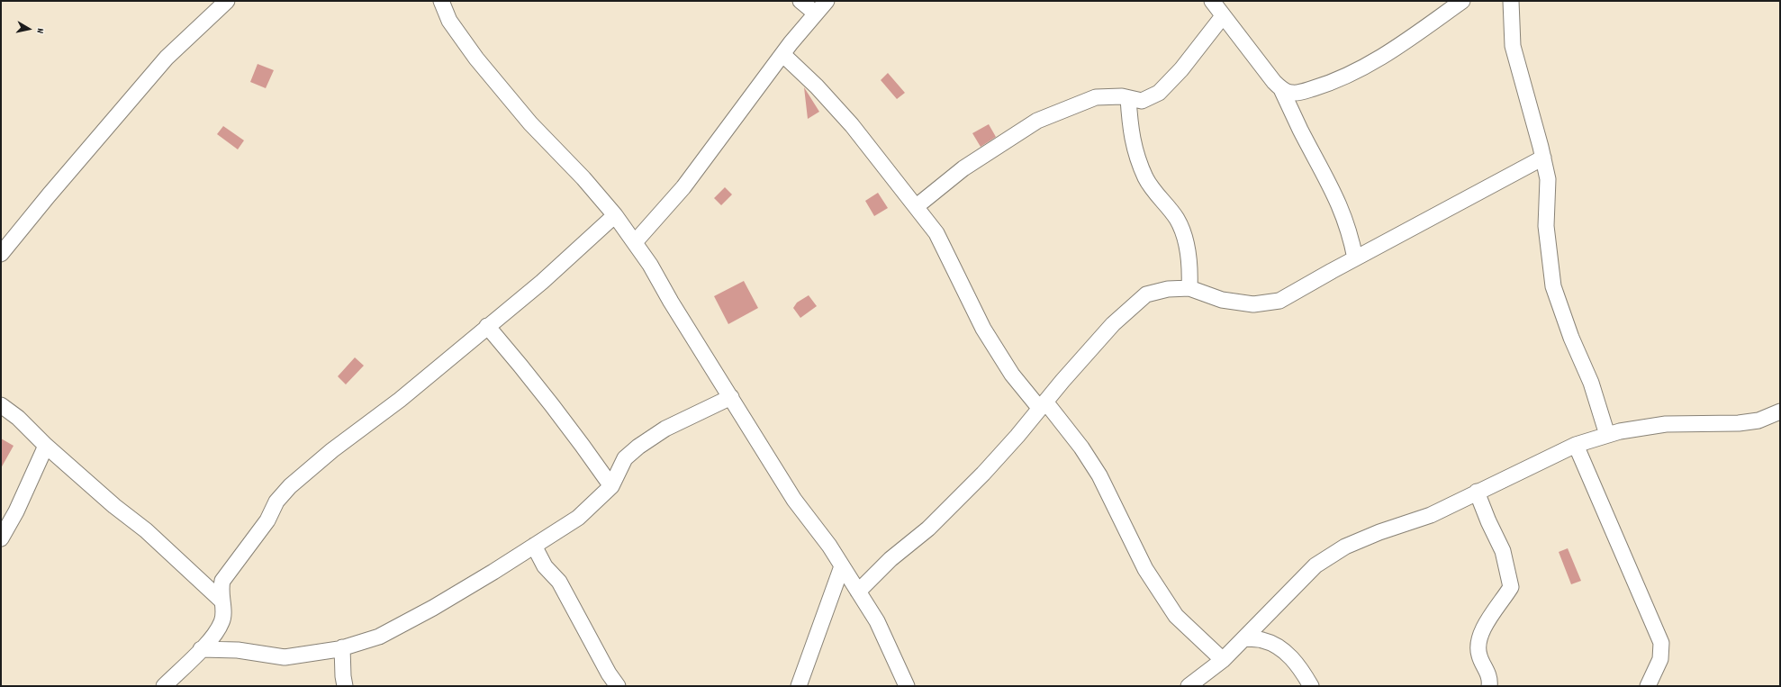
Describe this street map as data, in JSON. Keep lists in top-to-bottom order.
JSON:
{
  "north": "right"
}
